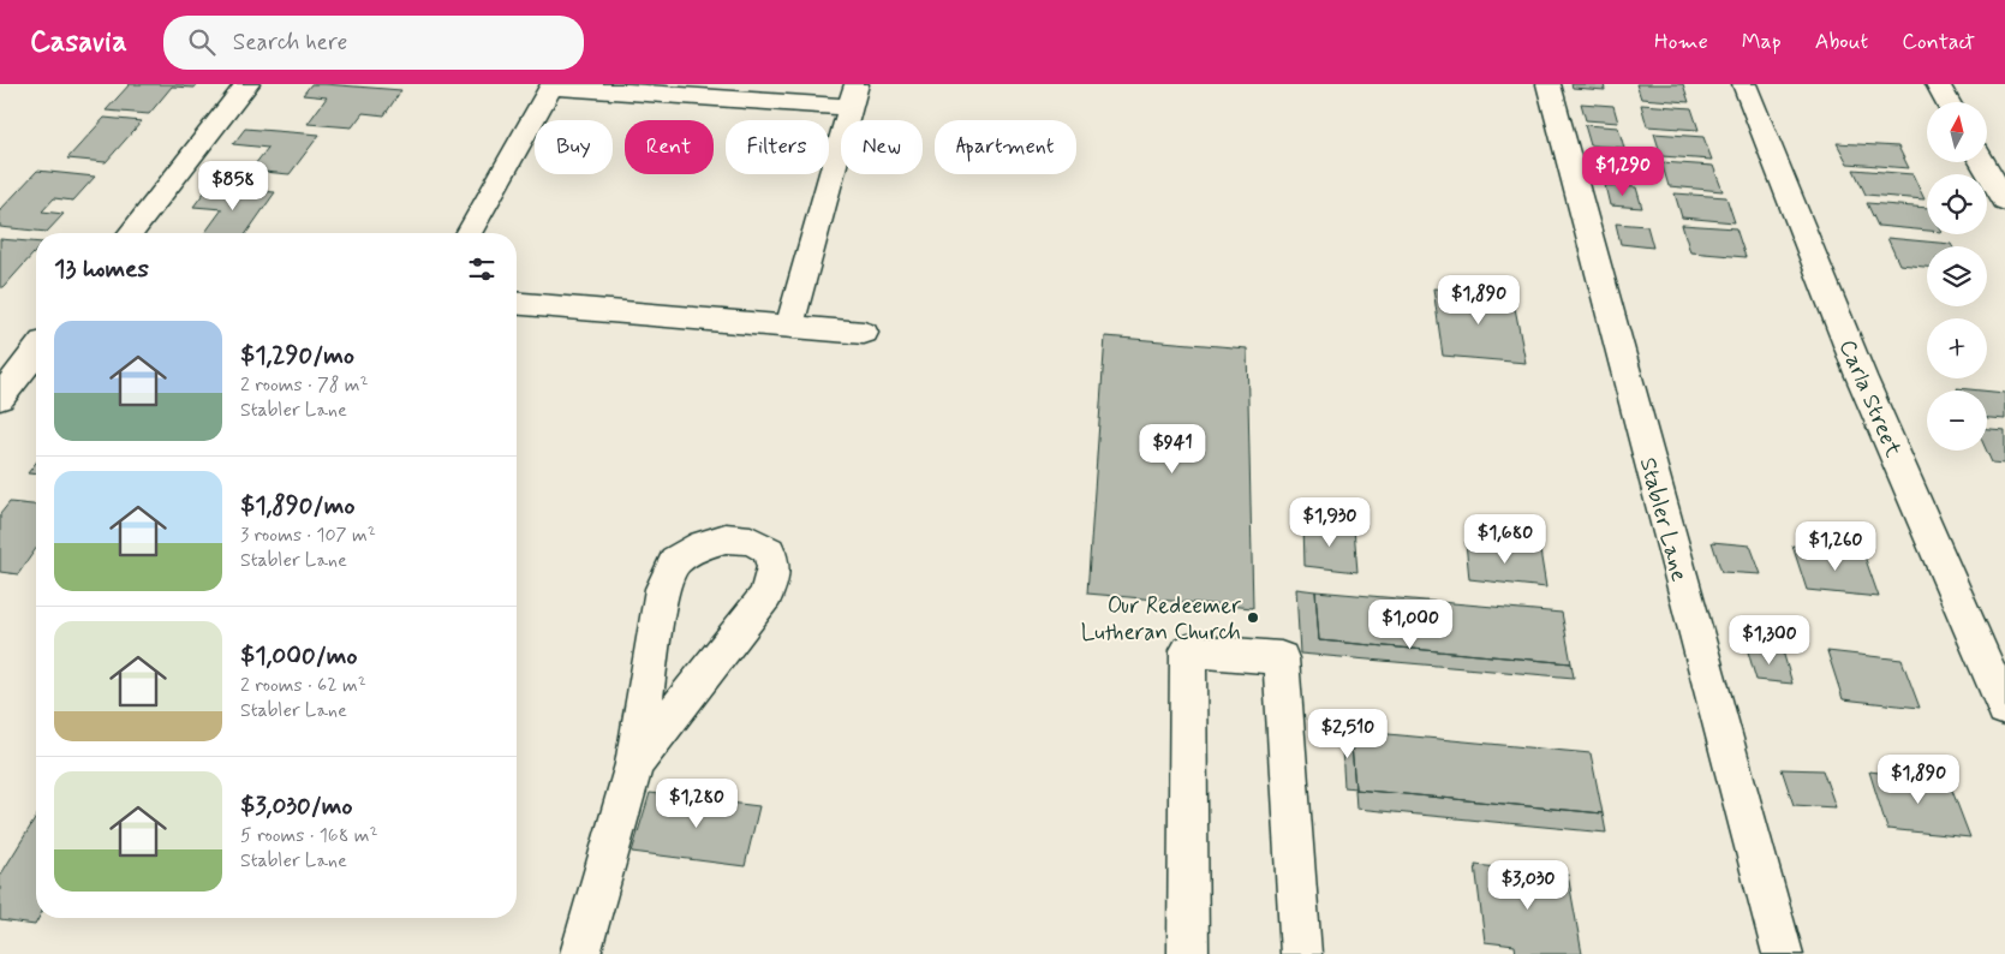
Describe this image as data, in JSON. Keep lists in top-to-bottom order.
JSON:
{
  "streets": {
    "street": ["Carla Street", "Stabler Lane"]
  },
  "places": ["Our Redeemer Lutheran Church"],
  "north": "top",
  "page": {
    "header": "Casavia",
    "search": "Search here",
    "nav": [
      "Home",
      "Map",
      "About",
      "Contact"
    ],
    "map_buttons": ["+", "−"],
    "chip": [
      "Buy",
      "Rent",
      "Filters",
      "New",
      "Apartment"
    ],
    "price": [
      "$1,290",
      "$858",
      "$1,890",
      "$941",
      "$1,930",
      "$1,680",
      "$1,260",
      "$1,000",
      "$1,300",
      "$2,510",
      "$1,890",
      "$1,280",
      "$3,030"
    ],
    "heading": "13 homes",
    "list": [
      {
        "name": "$1,290/mo",
        "note": "2 rooms · 78 m² · Stabler Lane"
      },
      {
        "name": "$1,890/mo",
        "note": "3 rooms · 107 m² · Stabler Lane"
      },
      {
        "name": "$1,000/mo",
        "note": "2 rooms · 62 m² · Stabler Lane"
      },
      {
        "name": "$3,030/mo",
        "note": "5 rooms · 168 m² · Stabler Lane"
      }
    ]
  }
}
